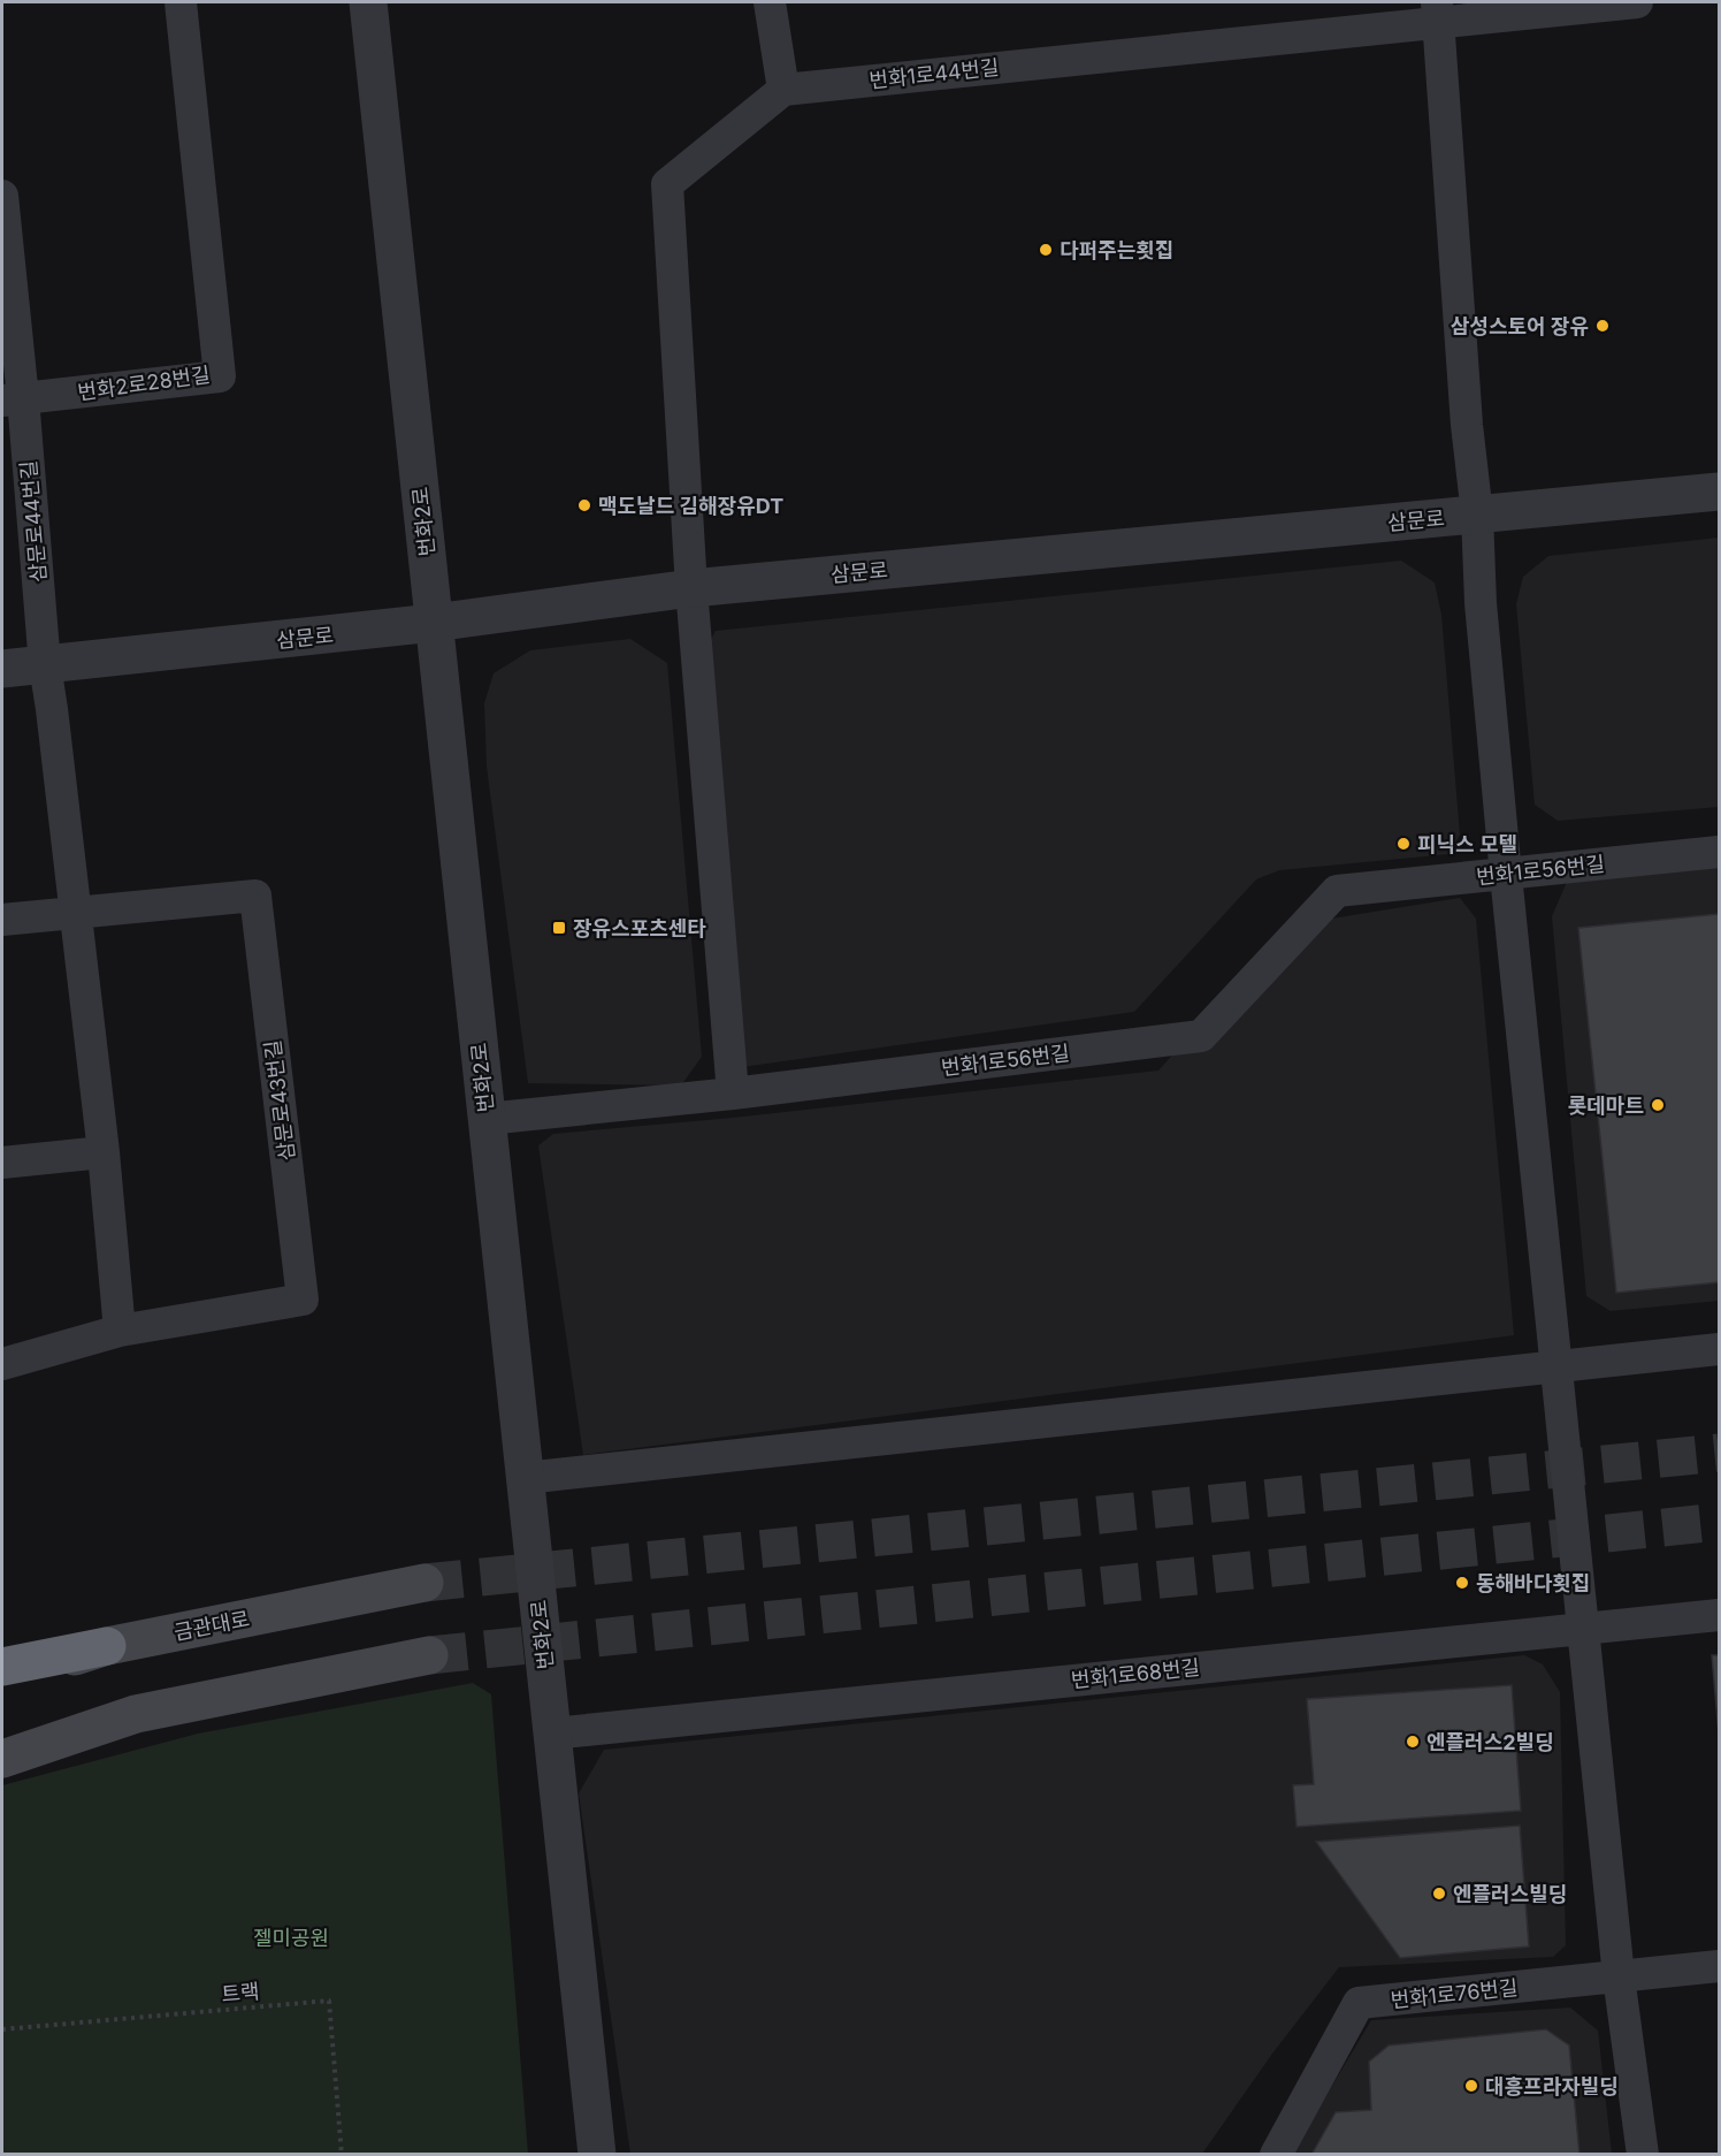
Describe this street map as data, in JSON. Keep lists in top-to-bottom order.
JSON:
{
  "streets": {
    "main road": ["금관대로"],
    "street": [
      "번화1로44번길",
      "번화2로28번길",
      "삼문로",
      "삼문로44번길",
      "번화2로",
      "번화1로56번길",
      "삼문로43번길",
      "번화1로68번길",
      "번화1로76번길"
    ],
    "path": ["트랙"]
  },
  "crossings": [
    ["번화2로28번길", "삼문로44번길"],
    ["삼문로", "삼문로44번길"],
    ["삼문로", "번화2로"],
    ["번화2로", "번화1로56번길"],
    ["번화2로", "번화1로68번길"]
  ],
  "parks": ["젤미공원"],
  "places": {
    "other": [
      "다퍼주는횟집",
      "삼성스토어 장유",
      "맥도날드 김해장유DT",
      "피닉스 모텔",
      "롯데마트",
      "동해바다횟집",
      "엔플러스2빌딩",
      "엔플러스빌딩",
      "대흥프라자빌딩"
    ],
    "transit": ["장유스포츠센타"]
  }
}
